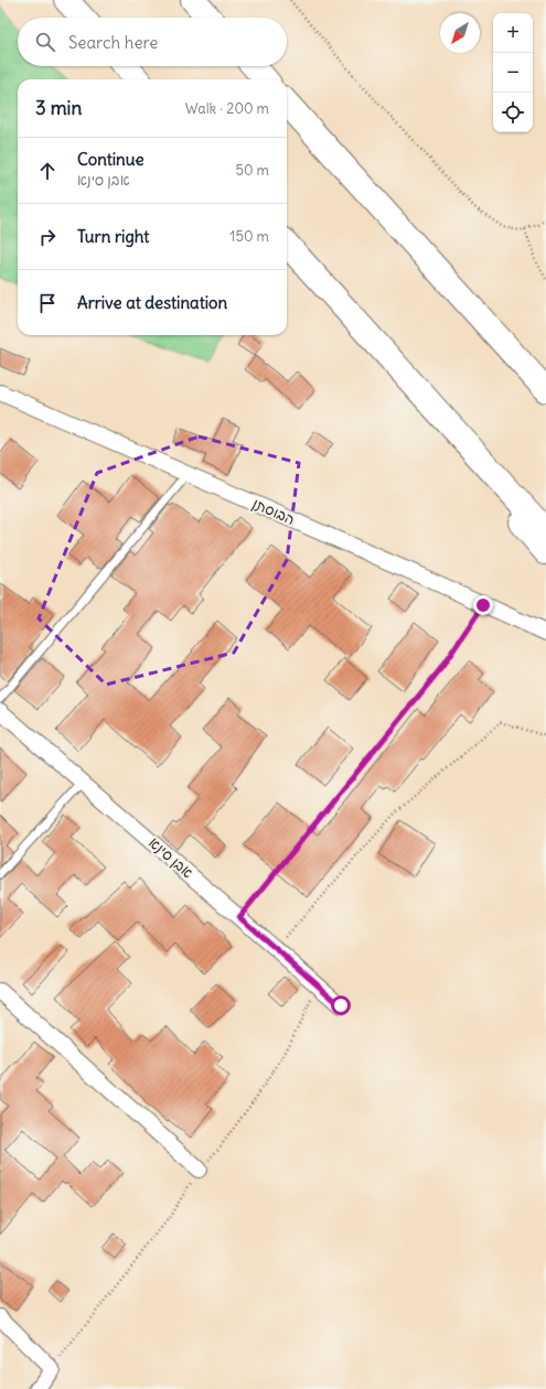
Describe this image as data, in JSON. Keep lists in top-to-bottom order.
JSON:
{
  "streets": {
    "street": ["הבוסתן", "אבן סינא"]
  },
  "north": "bottom left",
  "page": {
    "map_buttons": ["+", "−"],
    "search": "Search here",
    "heading": ["3 min", "Walk · 200 m"],
    "list": [
      ["Continue", "אבן סינא", "50 m"],
      ["Turn right", "150 m"],
      "Arrive at destination"
    ]
  }
}
